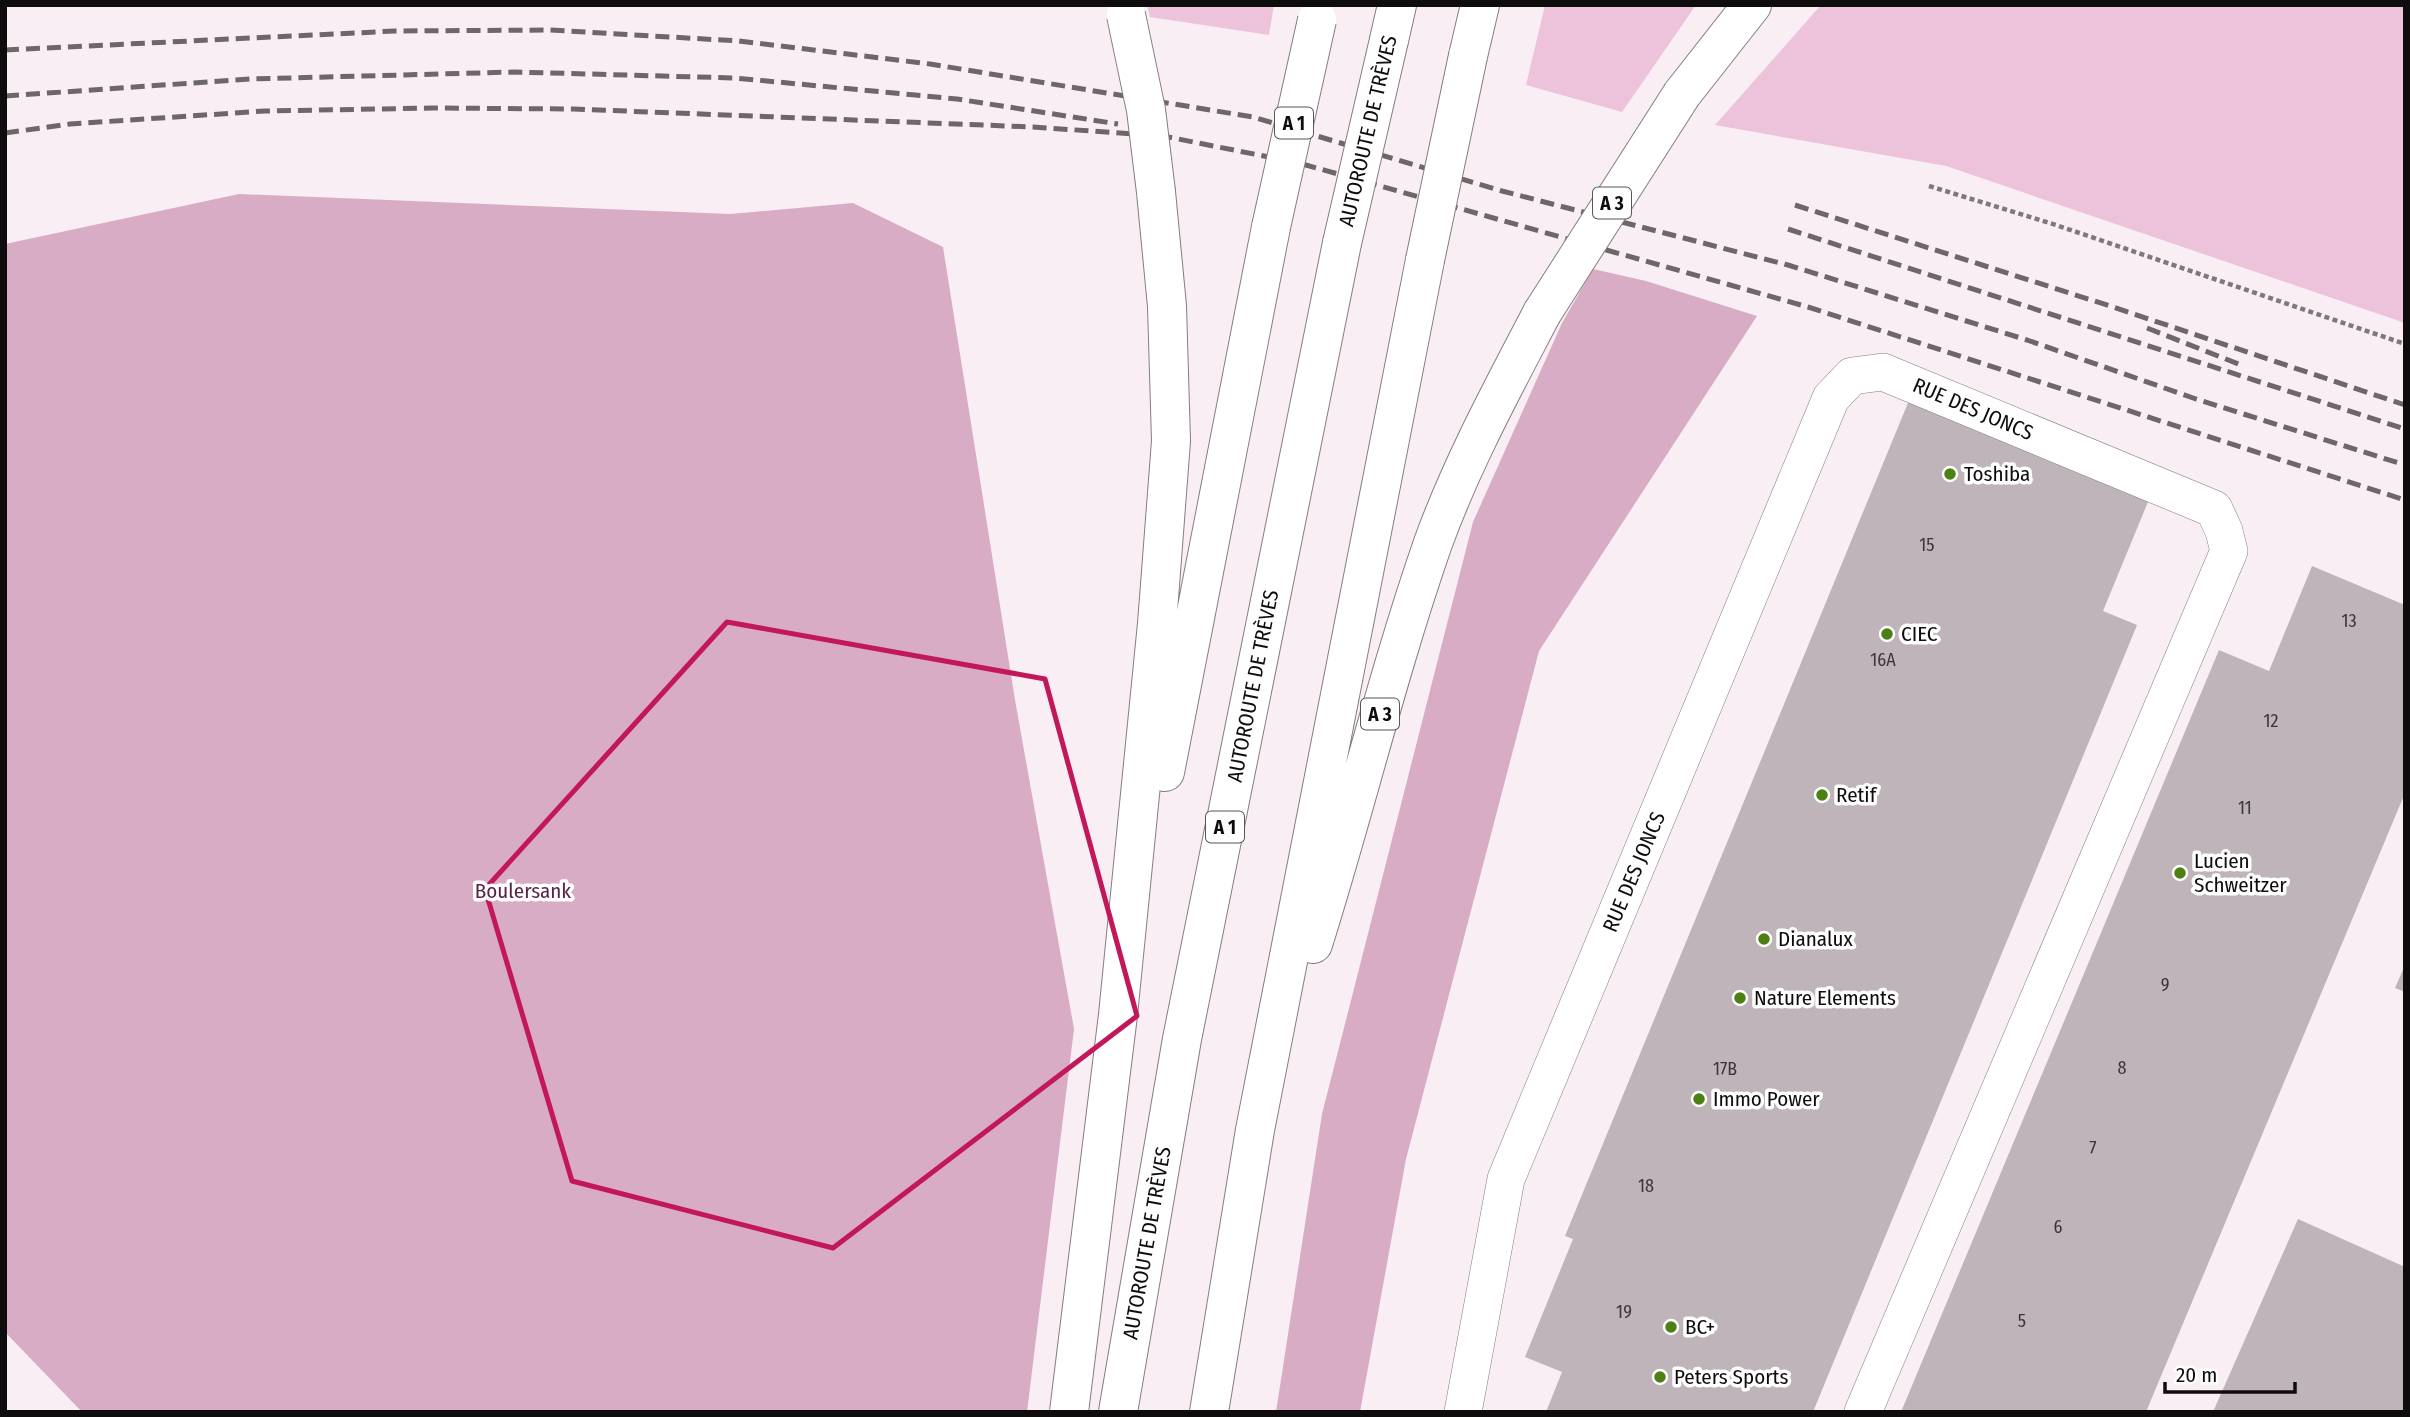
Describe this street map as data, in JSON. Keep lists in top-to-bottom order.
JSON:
{
  "streets": {
    "highway": ["A 1", "AUTOROUTE DE TRÈVES", "A 3"],
    "street": ["RUE DES JONCS"]
  },
  "parks": ["Boulersank"],
  "places": [
    "Toshiba",
    "CIEC",
    "Retif",
    "Lucien Schweitzer",
    "Dianalux",
    "Nature Elements",
    "Immo Power",
    "BC+",
    "Peters Sports"
  ],
  "house_numbers": [
    "15",
    "13",
    "16A",
    "12",
    "11",
    "9",
    "8",
    "17B",
    "7",
    "18",
    "6",
    "19",
    "5"
  ],
  "scale_bar": "20 m"
}
